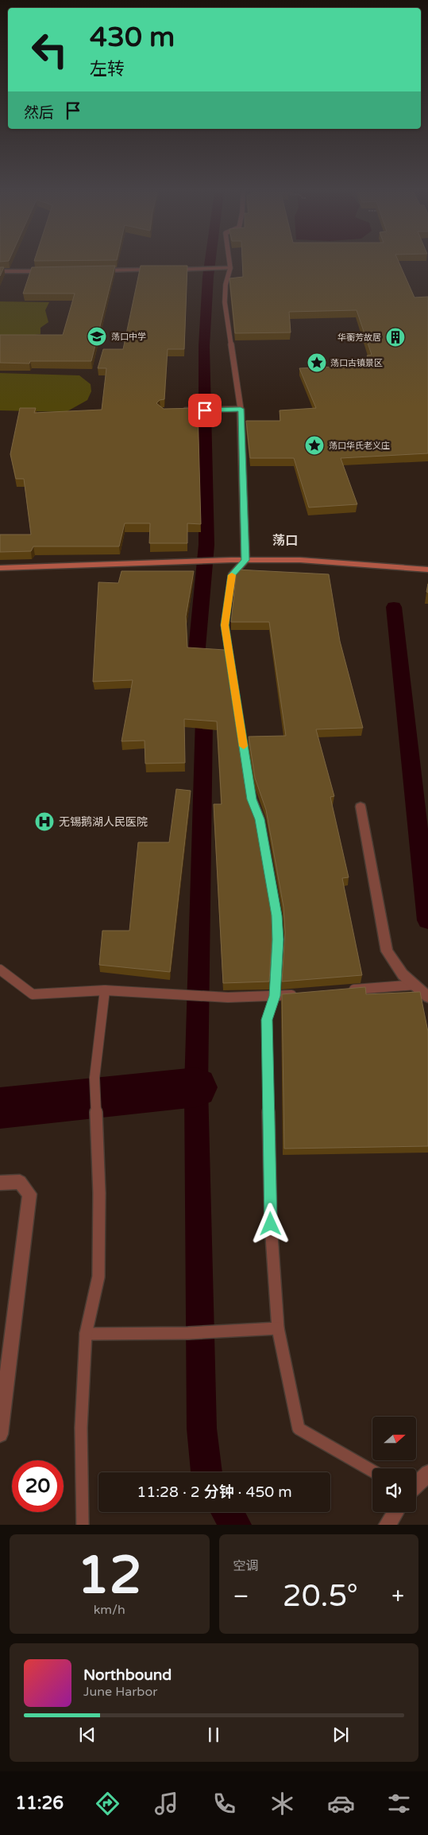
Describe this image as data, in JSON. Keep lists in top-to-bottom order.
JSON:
{
  "districts": ["荡口"],
  "places": {
    "school or university": ["荡口中学"],
    "building": ["华蘅芳故居"],
    "place": ["荡口古镇景区", "荡口华氏老义庄"],
    "hospital": ["无锡鹅湖人民医院"]
  },
  "north": "right",
  "page": {
    "turn": ["430 m", "左转"],
    "then": "然后",
    "limit": "20",
    "trip": "11:28 · 2 分钟 · 450 m",
    "tile": [
      ["12", "km/h"],
      "空调"
    ],
    "heat": ["−", "20.5°", "+"],
    "song": ["Northbound", "June Harbor"],
    "tabs": "11:26"
  }
}
